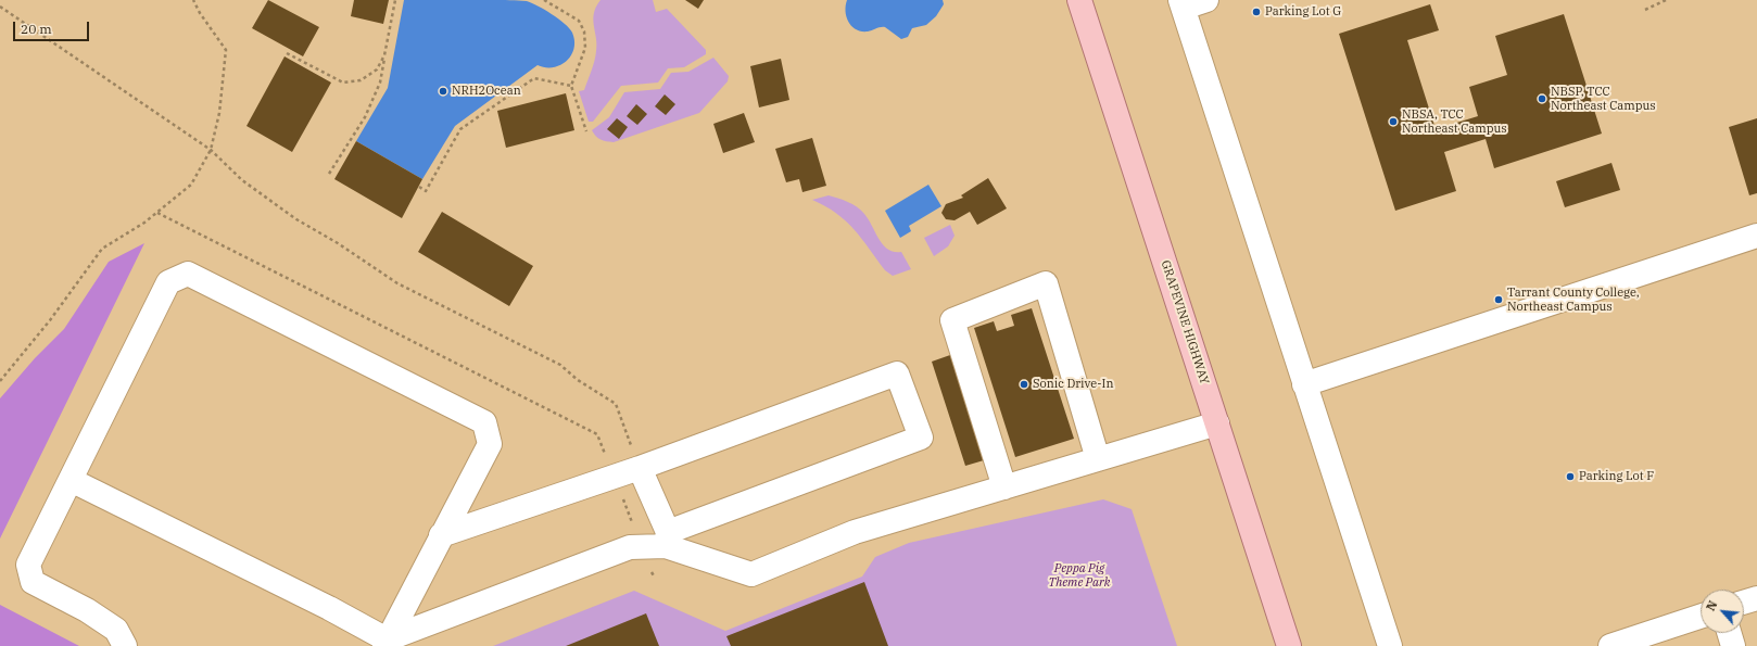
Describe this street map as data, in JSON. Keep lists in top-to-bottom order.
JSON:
{
  "streets": {
    "main road": ["GRAPEVINE HIGHWAY"]
  },
  "parks": ["Peppa Pig Theme Park"],
  "places": [
    "Parking Lot G",
    "NRH2Ocean",
    "NBSP, TCC Northeast Campus",
    "NBSA, TCC Northeast Campus",
    "Tarrant County College, Northeast Campus",
    "Sonic Drive-In",
    "Parking Lot F"
  ],
  "scale_bar": "20 m",
  "north": "top left"
}
